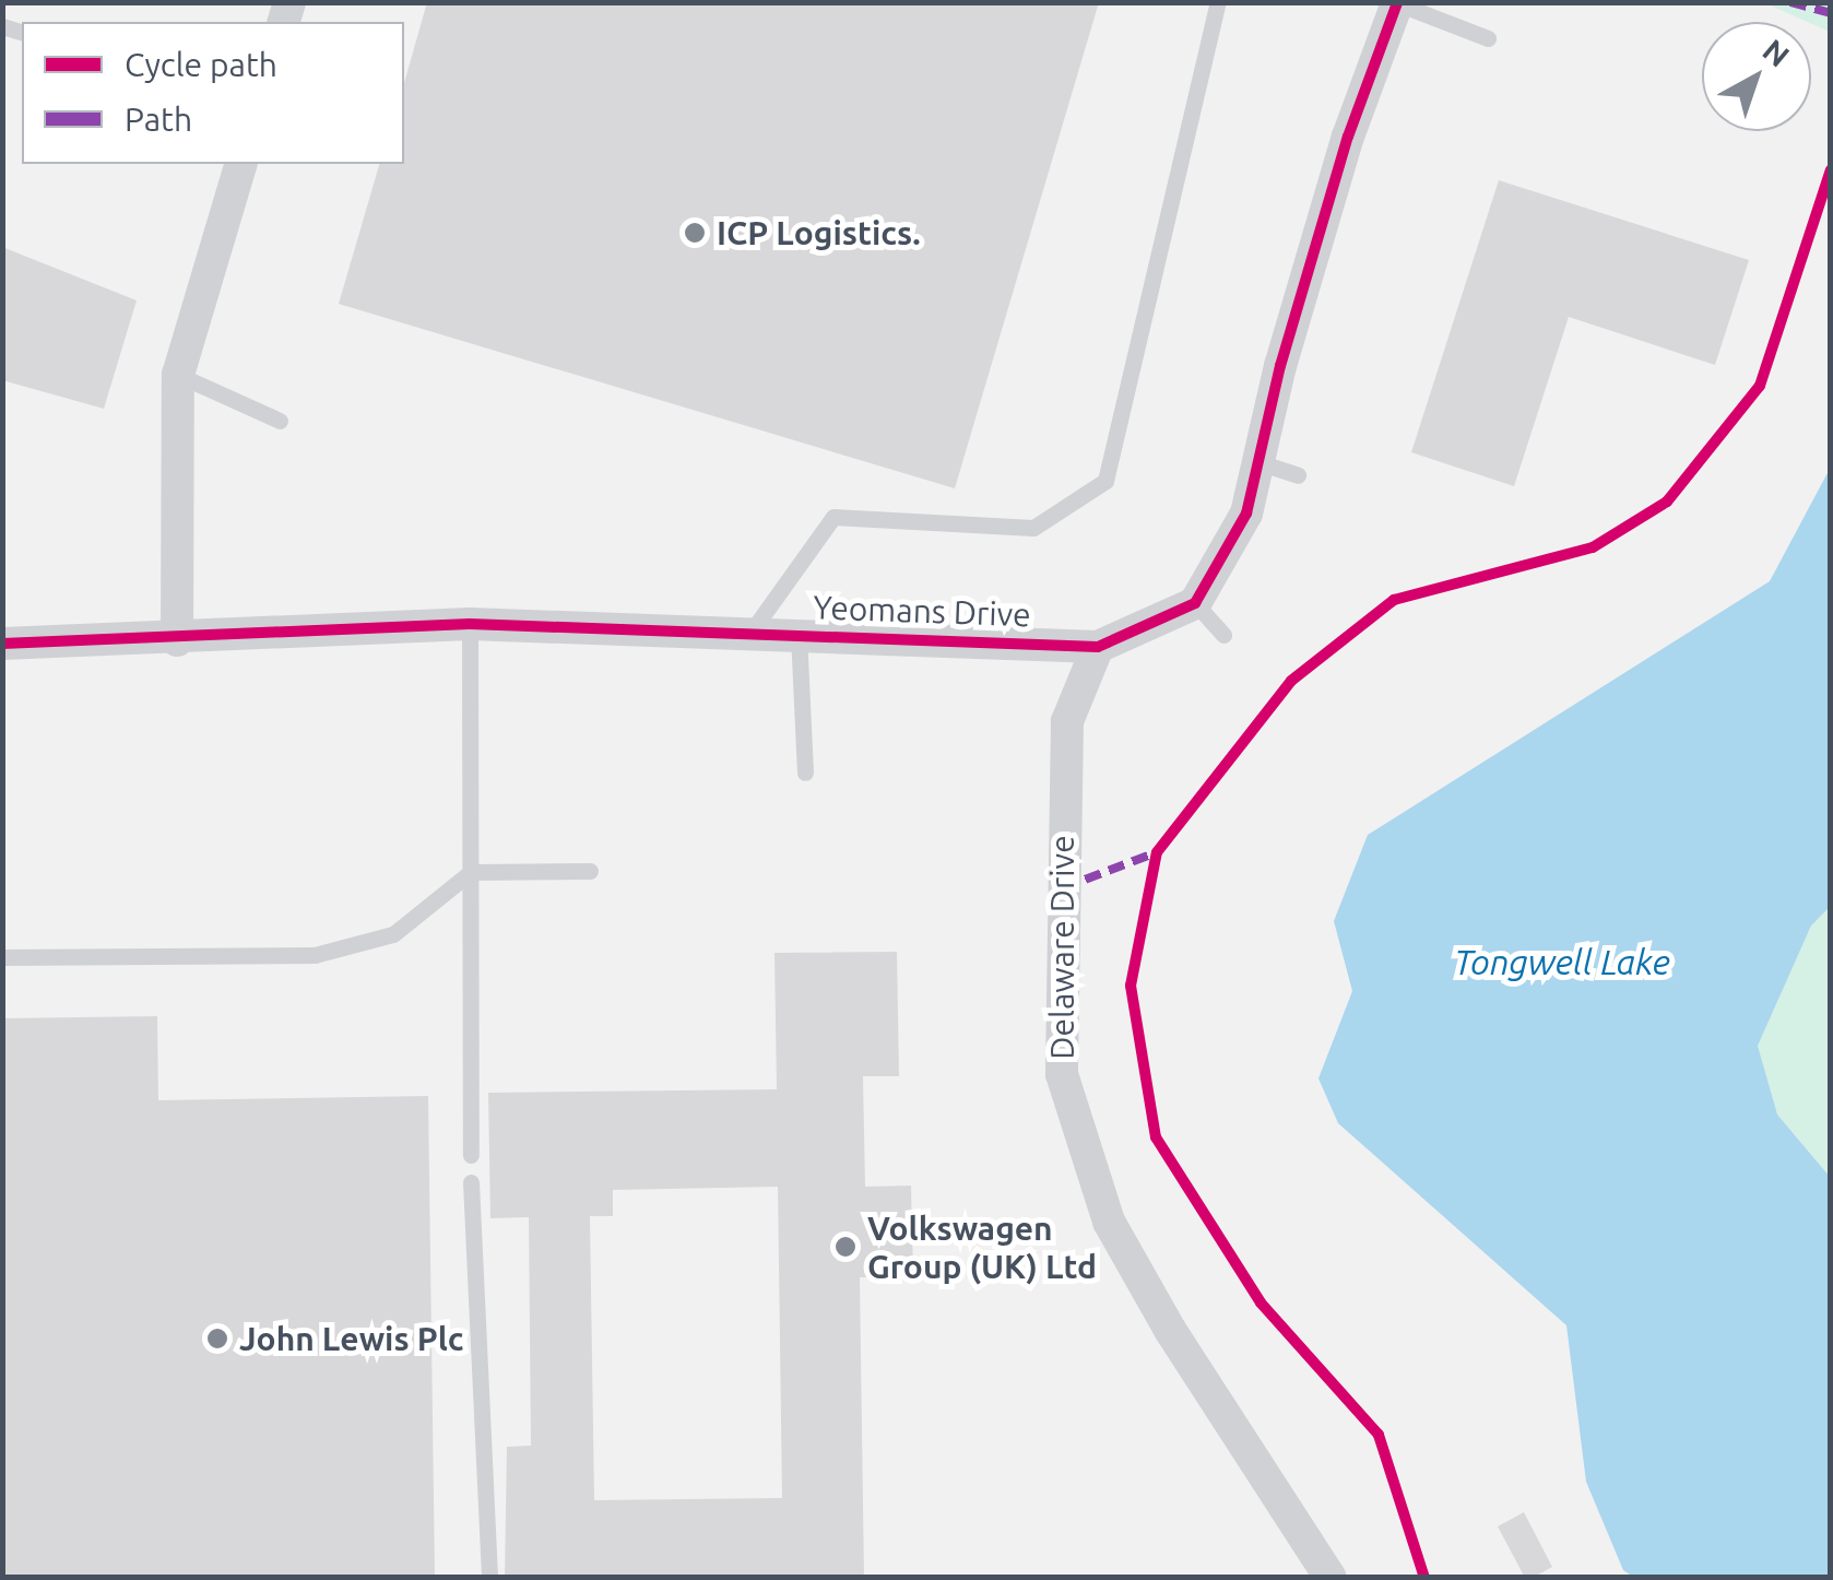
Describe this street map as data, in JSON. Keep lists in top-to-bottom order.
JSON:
{
  "streets": {
    "street": ["Yeomans Drive", "Delaware Drive"]
  },
  "crossings": [
    ["Yeomans Drive", "Delaware Drive"]
  ],
  "water": ["Tongwell Lake"],
  "places": ["ICP Logistics.", "Volkswagen Group (UK) Ltd", "John Lewis Plc"],
  "legend": ["Cycle path", "Path"],
  "north": "top right"
}
